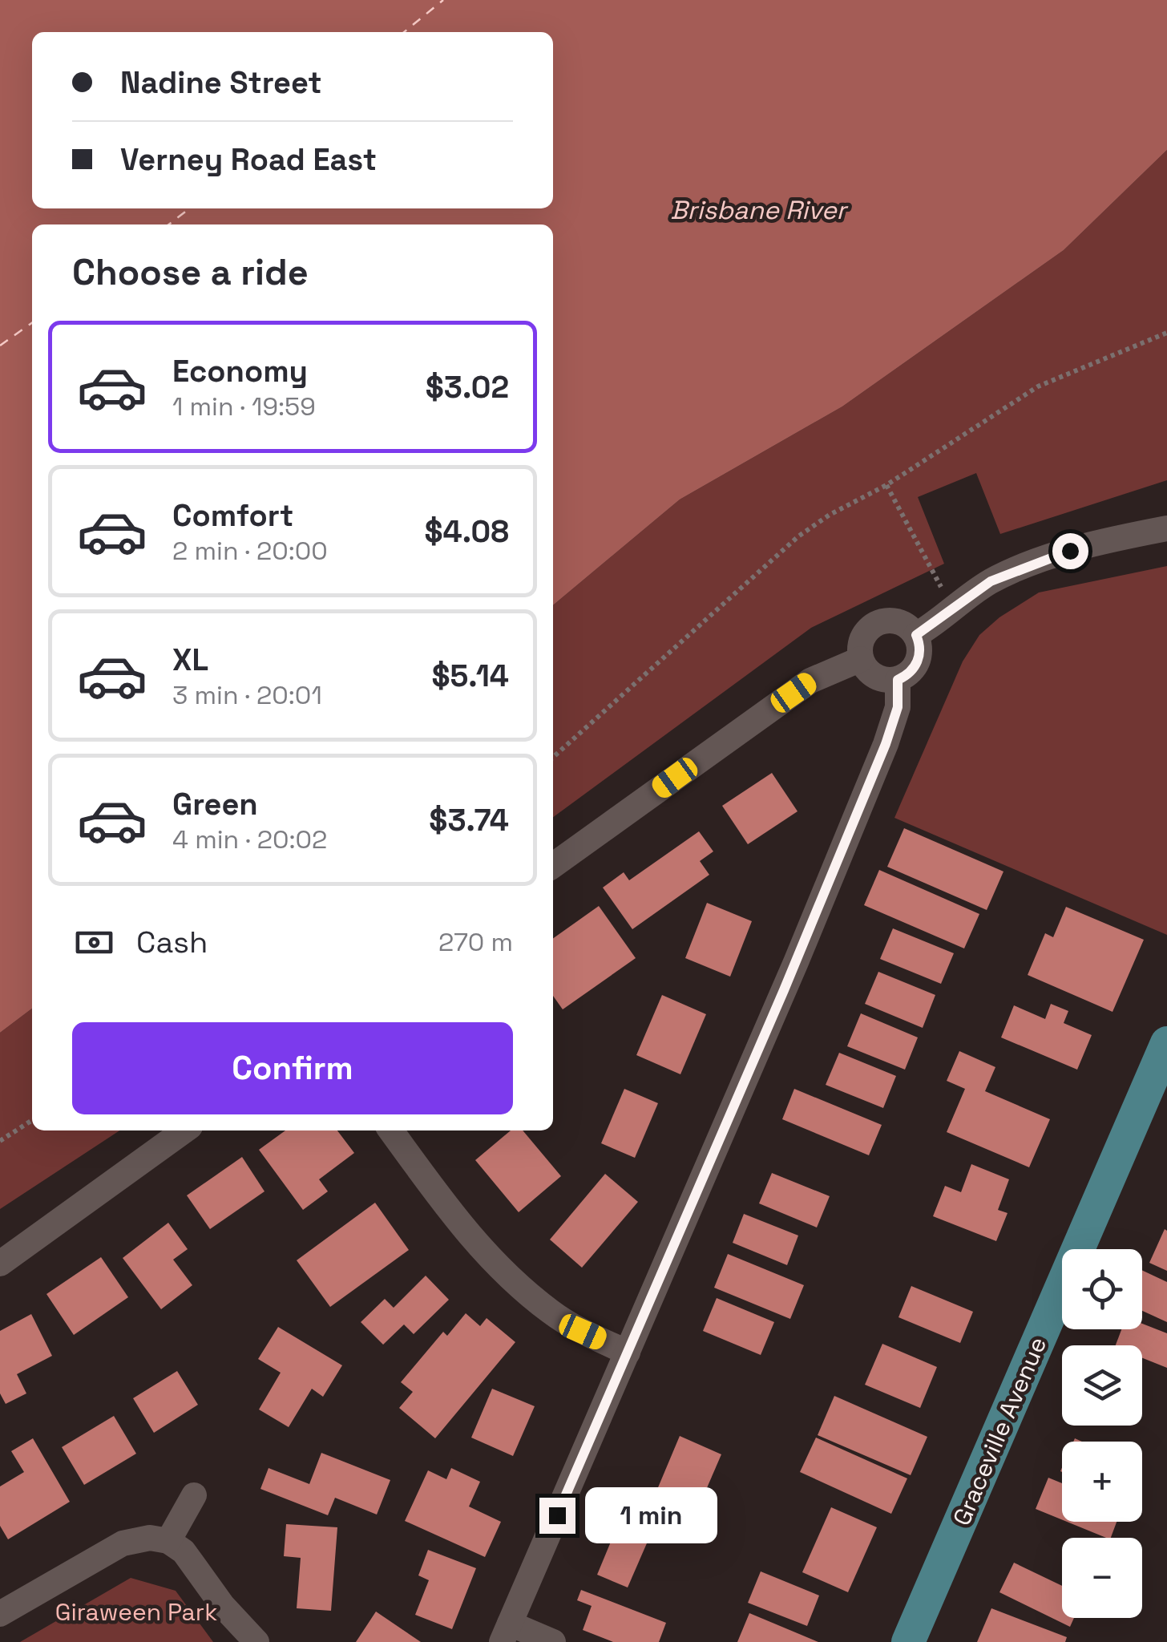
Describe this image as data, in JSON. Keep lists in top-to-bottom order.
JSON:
{
  "streets": {
    "main road": ["Graceville Avenue"]
  },
  "water": ["Brisbane River"],
  "parks": ["Giraween Park"],
  "page": {
    "banner": ["Nadine Street", "Verney Road East"],
    "heading": "Choose a ride",
    "list": [
      {
        "name": "Economy",
        "note": "1 min · 19:59",
        "value": "$3.02"
      },
      {
        "name": "Comfort",
        "note": "2 min · 20:00",
        "value": "$4.08"
      },
      {
        "name": "XL",
        "note": "3 min · 20:01",
        "value": "$5.14"
      },
      {
        "name": "Green",
        "note": "4 min · 20:02",
        "value": "$3.74"
      }
    ],
    "pay": ["Cash", "270 m"],
    "buttons": "Confirm",
    "map_buttons": ["+", "−"],
    "bubble": "1 min"
  }
}
